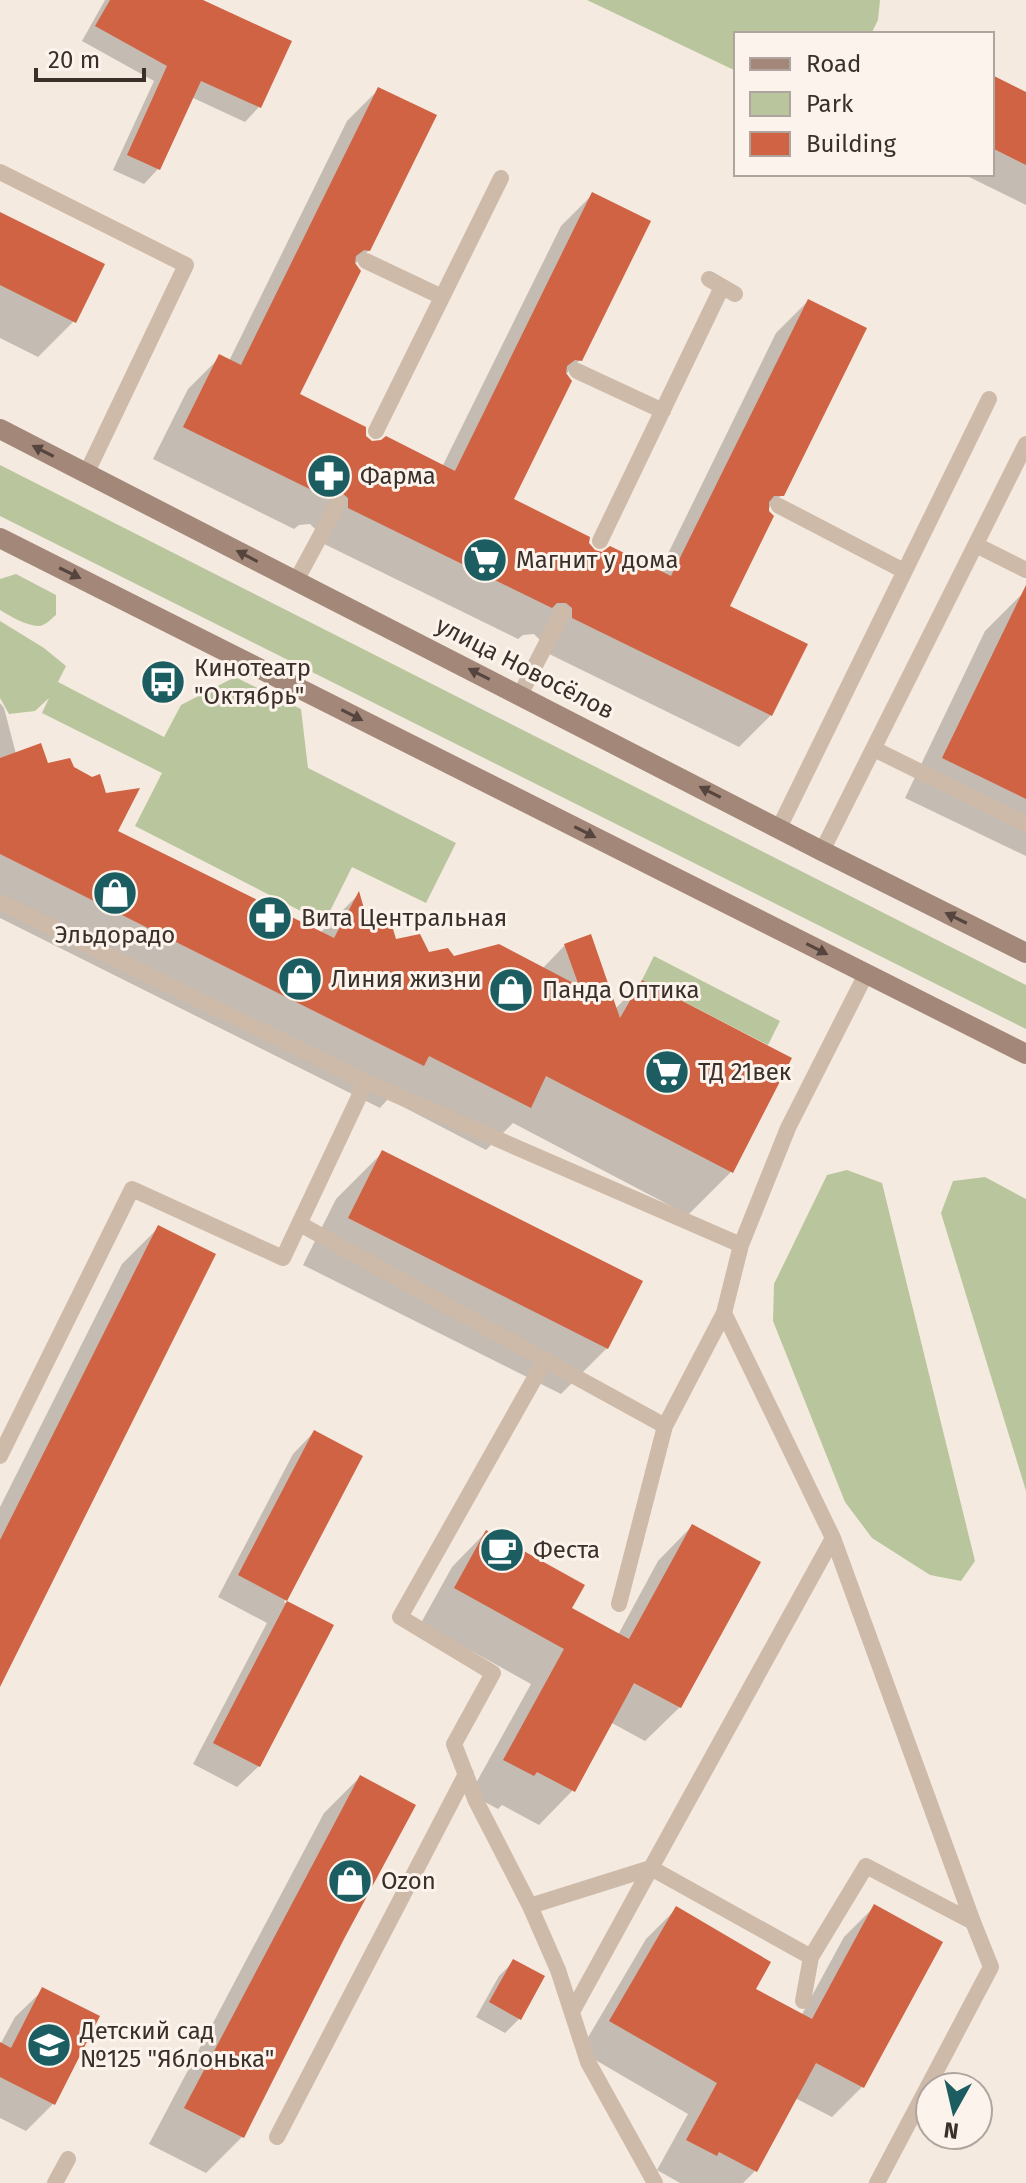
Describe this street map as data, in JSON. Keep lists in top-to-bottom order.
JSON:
{
  "streets": {
    "main road": ["улица Новосёлов"]
  },
  "places": {
    "pharmacy": ["Фарма", "Вита Центральная"],
    "supermarket": ["Магнит у дома", "ТД 21век"],
    "bus stop": ["Кинотеатр \"Октябрь\""],
    "shop": [
      "Эльдорадо",
      "Линия жизни",
      "Панда Оптика",
      "Ozon"
    ],
    "cafe": ["Феста"],
    "school or university": ["Детский сад №125 \"Яблонька\""]
  },
  "legend": ["Road", "Park", "Building"],
  "scale_bar": "20 m",
  "north": "bottom"
}
